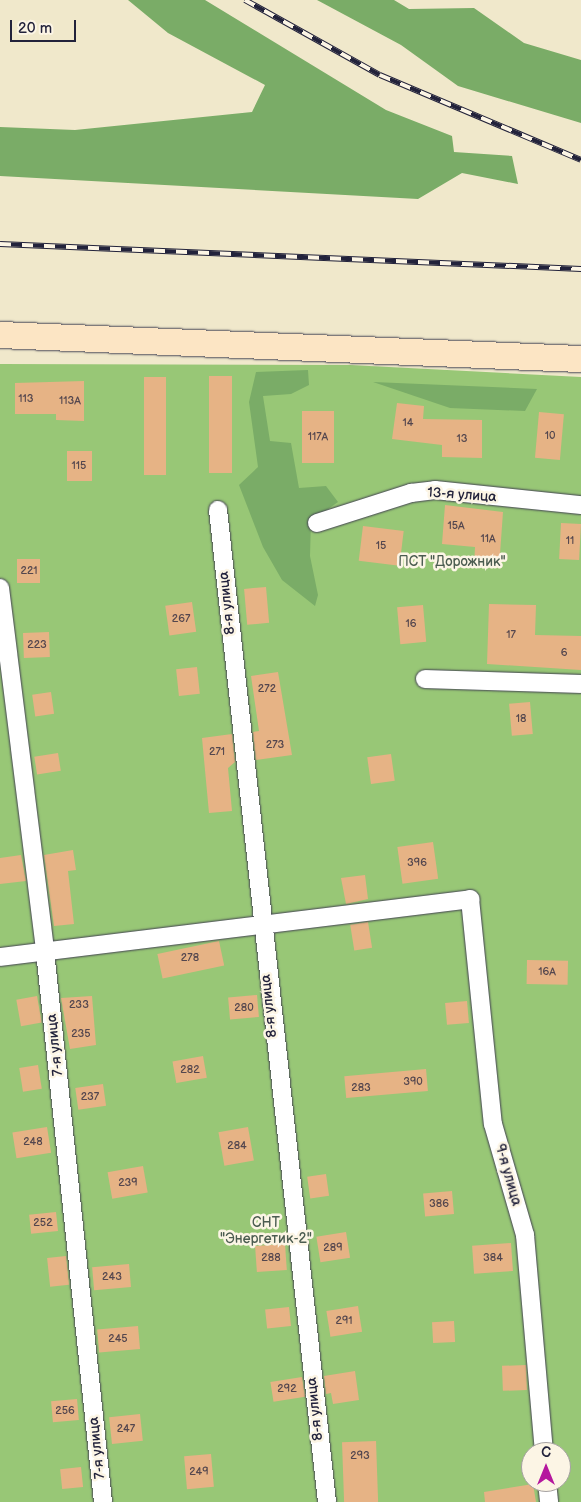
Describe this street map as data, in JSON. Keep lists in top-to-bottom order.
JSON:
{
  "streets": {
    "street": [
      "13-я улица",
      "8-я улица",
      "7-я улица",
      "9-я улица"
    ]
  },
  "crossings": [
    ["8-я улица", "9-я улица"]
  ],
  "parks": ["ПСТ \"Дорожник\"", "СHТ \"Энергетик-2\""],
  "house_numbers": [
    "113",
    "113А",
    "14",
    "10",
    "117А",
    "13",
    "115",
    "15А",
    "11А",
    "11",
    "15",
    "221",
    "267",
    "16",
    "17",
    "223",
    "6",
    "272",
    "18",
    "273",
    "271",
    "396",
    "278",
    "16А",
    "233",
    "280",
    "235",
    "282",
    "390",
    "283",
    "237",
    "248",
    "284",
    "239",
    "386",
    "252",
    "289",
    "288",
    "384",
    "243",
    "291",
    "245",
    "292",
    "256",
    "247",
    "293",
    "249"
  ],
  "scale_bar": "20 m",
  "north": "top"
}
